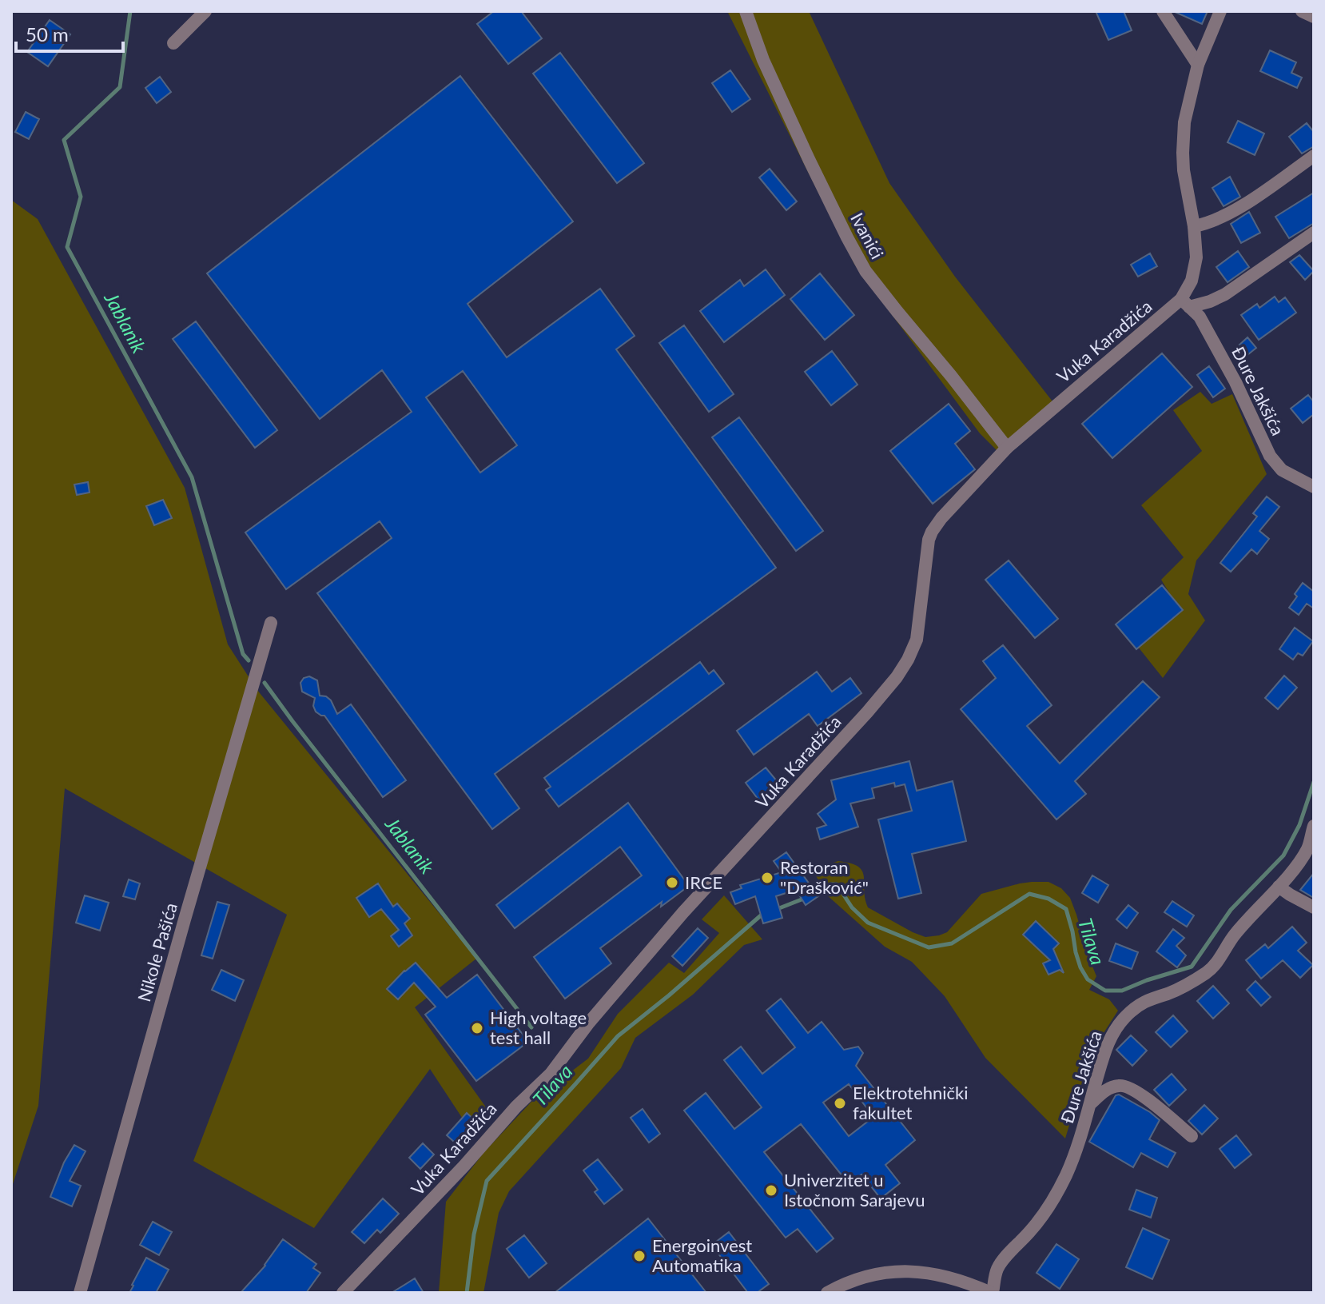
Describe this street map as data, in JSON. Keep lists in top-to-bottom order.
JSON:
{
  "streets": {
    "street": [
      "Ivanići",
      "Vuka Karadžića",
      "Đure Jakšića",
      "Nikole Pašića"
    ]
  },
  "crossings": [
    ["Ivanići", "Vuka Karadžića"],
    ["Vuka Karadžića", "Đure Jakšića"]
  ],
  "water": ["Jablanik", "Tilava"],
  "places": [
    "Restoran \"Drašković\"",
    "IRCE",
    "High voltage test hall",
    "Elektrotehnički fakultet",
    "Univerzitet u Istočnom Sarajevu",
    "Energoinvest Automatika"
  ],
  "scale_bar": "50 m"
}
